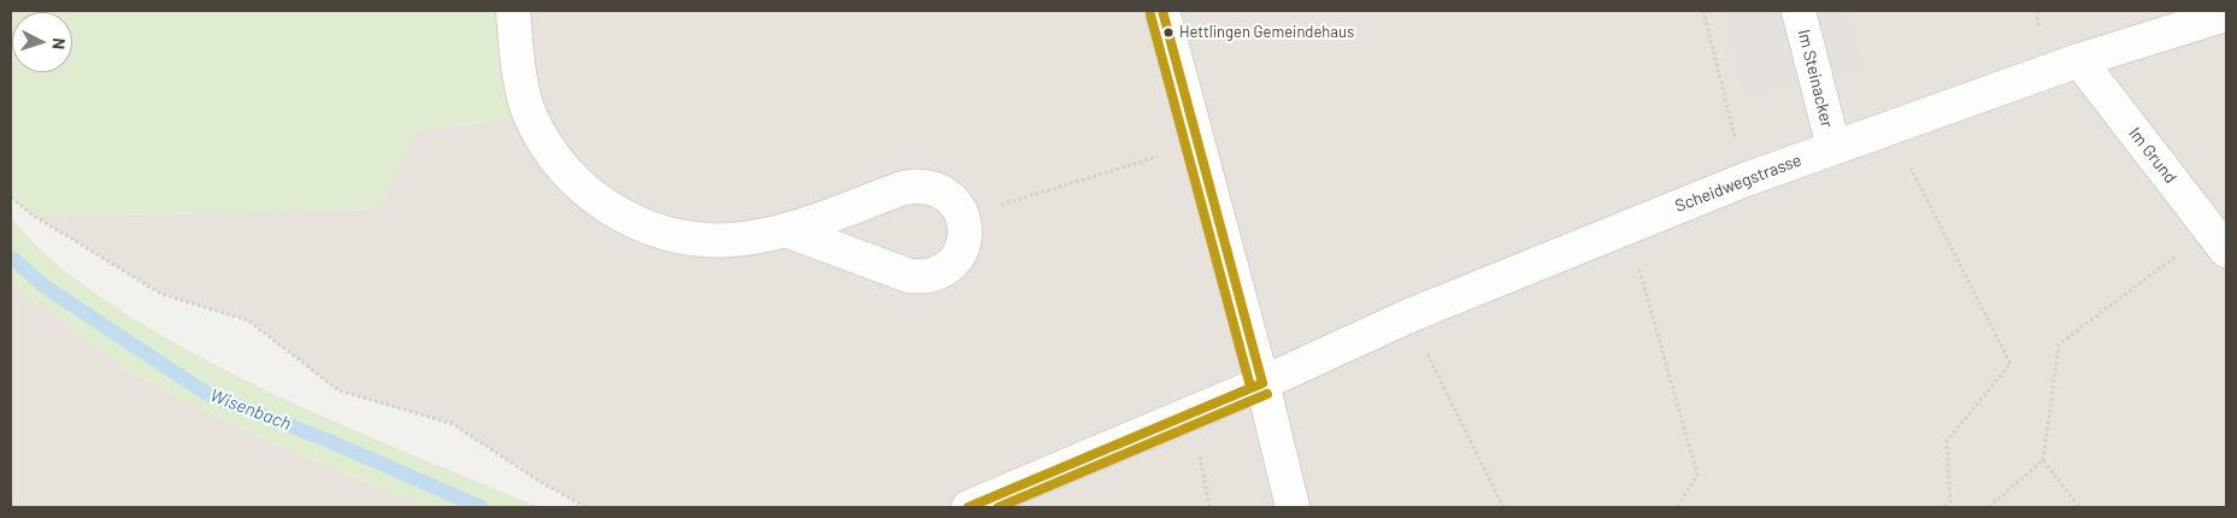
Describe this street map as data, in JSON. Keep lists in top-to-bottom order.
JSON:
{
  "streets": {
    "street": ["Im Steinacker", "Im Grund", "Scheidwegstrasse"]
  },
  "crossings": [
    ["Im Steinacker", "Scheidwegstrasse"],
    ["Im Grund", "Scheidwegstrasse"]
  ],
  "water": ["Wisenbach"],
  "places": ["Hettlingen Gemeindehaus"],
  "north": "right"
}
